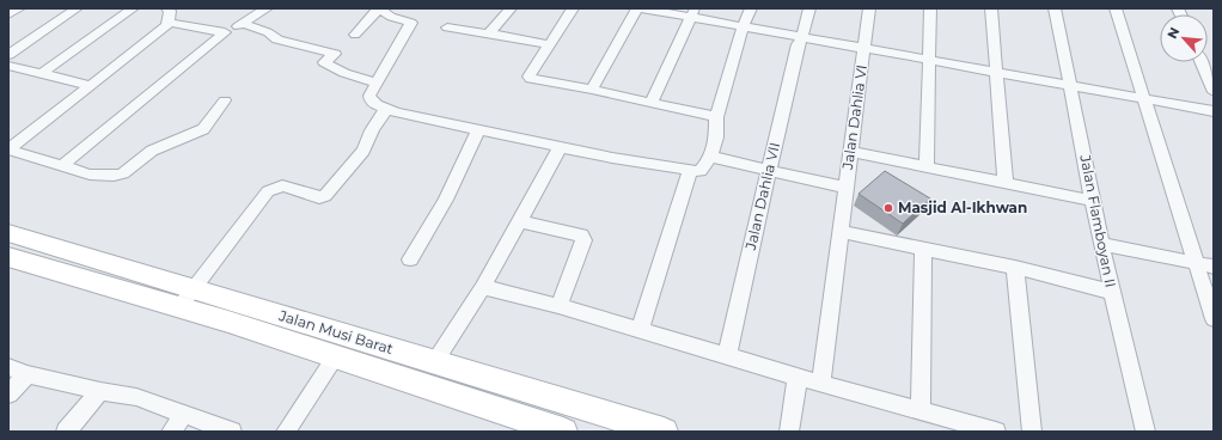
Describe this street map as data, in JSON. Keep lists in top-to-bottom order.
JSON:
{
  "streets": {
    "street": [
      "Jalan Dahlia VI",
      "Jalan Dahlia VII",
      "Jalan Flamboyan II",
      "Jalan Musi Barat"
    ]
  },
  "places": ["Masjid Al-Ikhwan"],
  "north": "top left"
}
